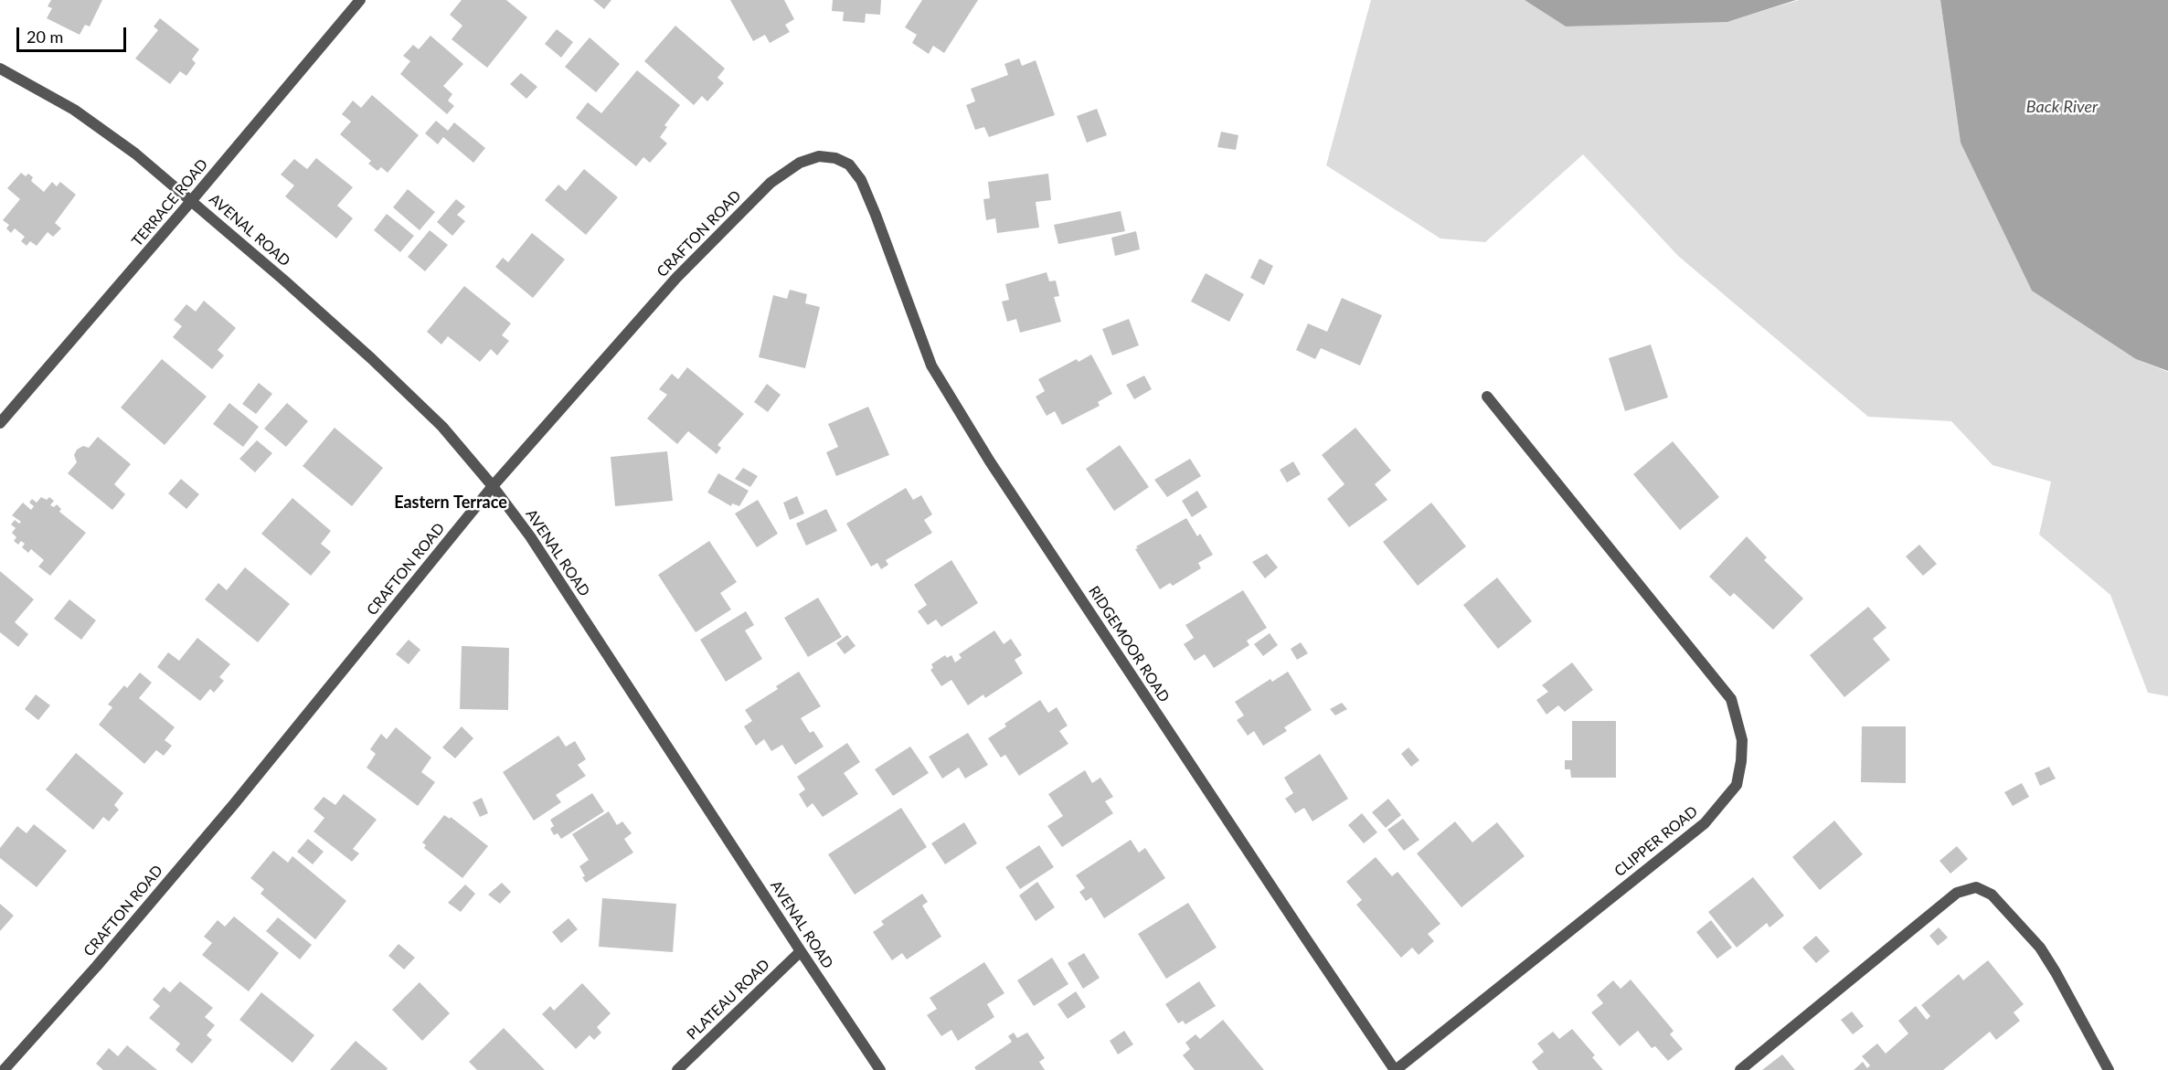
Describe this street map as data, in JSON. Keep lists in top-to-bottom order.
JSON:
{
  "streets": {
    "street": [
      "TERRACE ROAD",
      "AVENAL ROAD",
      "CRAFTON ROAD",
      "RIDGEMOOR ROAD",
      "CLIPPER ROAD",
      "PLATEAU ROAD"
    ]
  },
  "crossings": [
    ["TERRACE ROAD", "AVENAL ROAD"],
    ["AVENAL ROAD", "CRAFTON ROAD"],
    ["AVENAL ROAD", "PLATEAU ROAD"],
    ["CRAFTON ROAD", "RIDGEMOOR ROAD"],
    ["RIDGEMOOR ROAD", "CLIPPER ROAD"]
  ],
  "districts": ["Eastern Terrace"],
  "water": ["Back River"],
  "scale_bar": "20 m"
}
